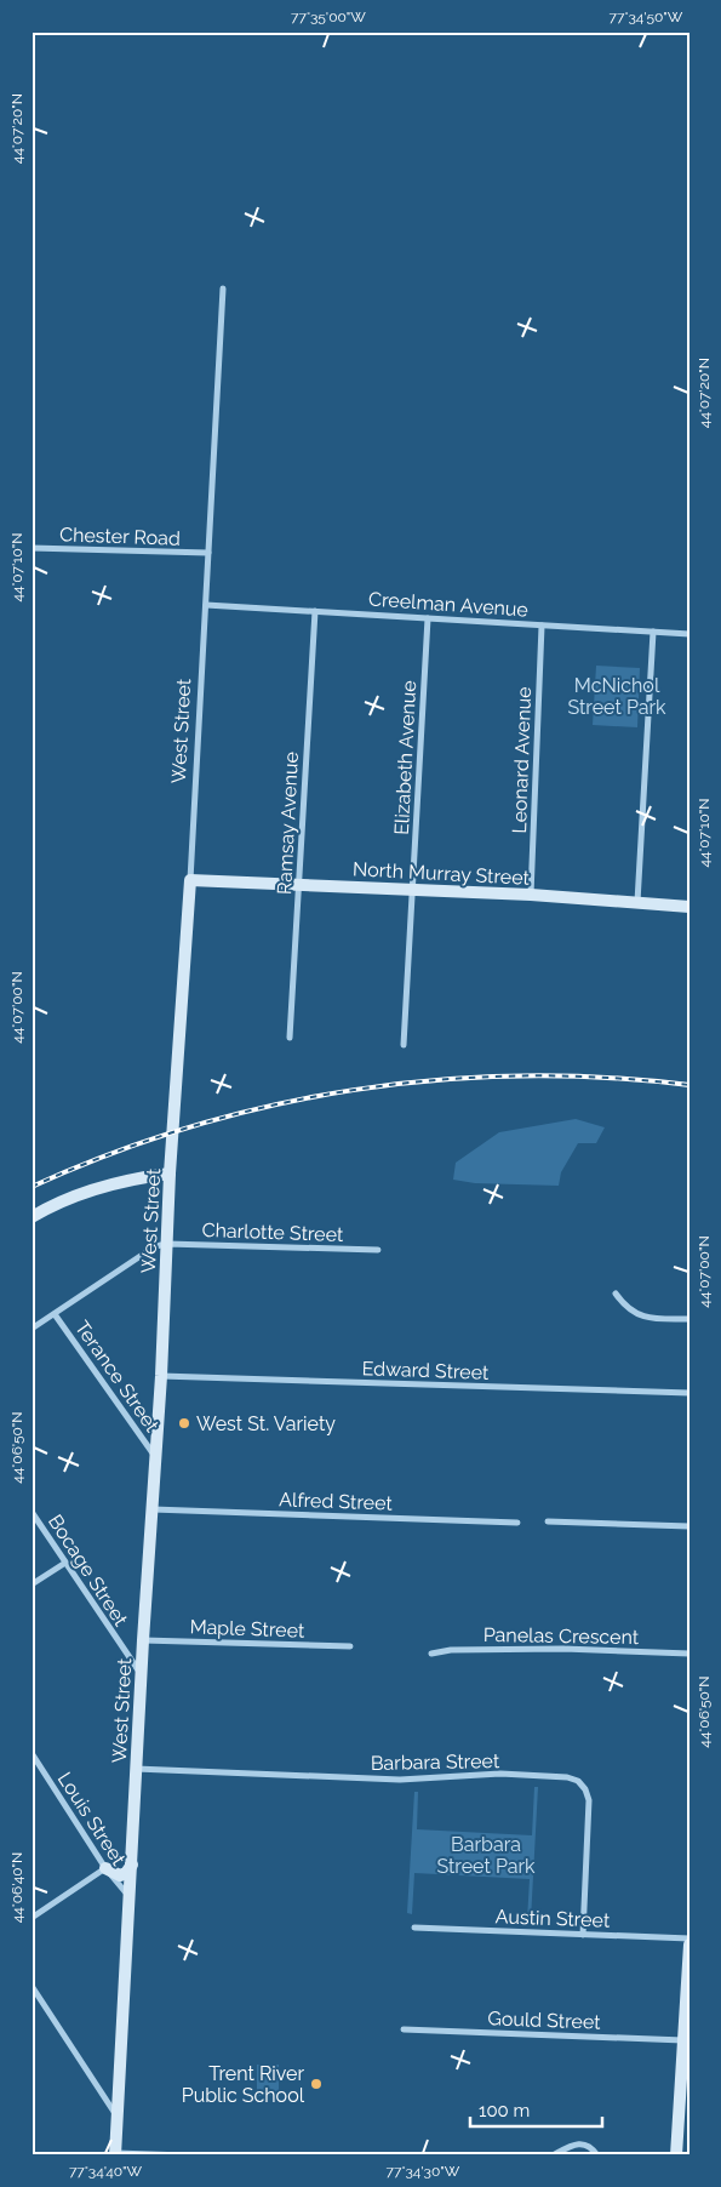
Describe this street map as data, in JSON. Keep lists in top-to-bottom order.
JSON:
{
  "streets": {
    "street": [
      "Chester Road",
      "Creelman Avenue",
      "West Street",
      "Elizabeth Avenue",
      "Leonard Avenue",
      "Ramsay Avenue",
      "North Murray Street",
      "Charlotte Street",
      "Edward Street",
      "Terance Street",
      "Alfred Street",
      "Bocage Street",
      "Maple Street",
      "Panelas Crescent",
      "Barbara Street",
      "Louis Street",
      "Austin Street",
      "Gould Street"
    ]
  },
  "crossings": [
    ["Chester Road", "West Street"],
    ["Creelman Avenue", "West Street"],
    ["Creelman Avenue", "Elizabeth Avenue"],
    ["Creelman Avenue", "Leonard Avenue"],
    ["Creelman Avenue", "Ramsay Avenue"],
    ["West Street", "North Murray Street"],
    ["West Street", "Charlotte Street"],
    ["West Street", "Edward Street"],
    ["West Street", "Terance Street"],
    ["West Street", "Alfred Street"],
    ["West Street", "Bocage Street"],
    ["West Street", "Maple Street"],
    ["West Street", "Barbara Street"],
    ["West Street", "Louis Street"],
    ["Elizabeth Avenue", "North Murray Street"],
    ["Leonard Avenue", "North Murray Street"],
    ["Ramsay Avenue", "North Murray Street"],
    ["Barbara Street", "Austin Street"]
  ],
  "parks": ["McNichol Street Park", "Barbara Street Park"],
  "places": ["West St. Variety", "Trent River Public School"],
  "scale_bar": "100 m",
  "coordinates": [
    "77°35'00\"W",
    "77°34'50\"W",
    "44°07'20\"N",
    "44°07'10\"N",
    "44°07'00\"N",
    "44°06'50\"N",
    "44°06'40\"N",
    "77°34'40\"W",
    "77°34'30\"W"
  ]
}
